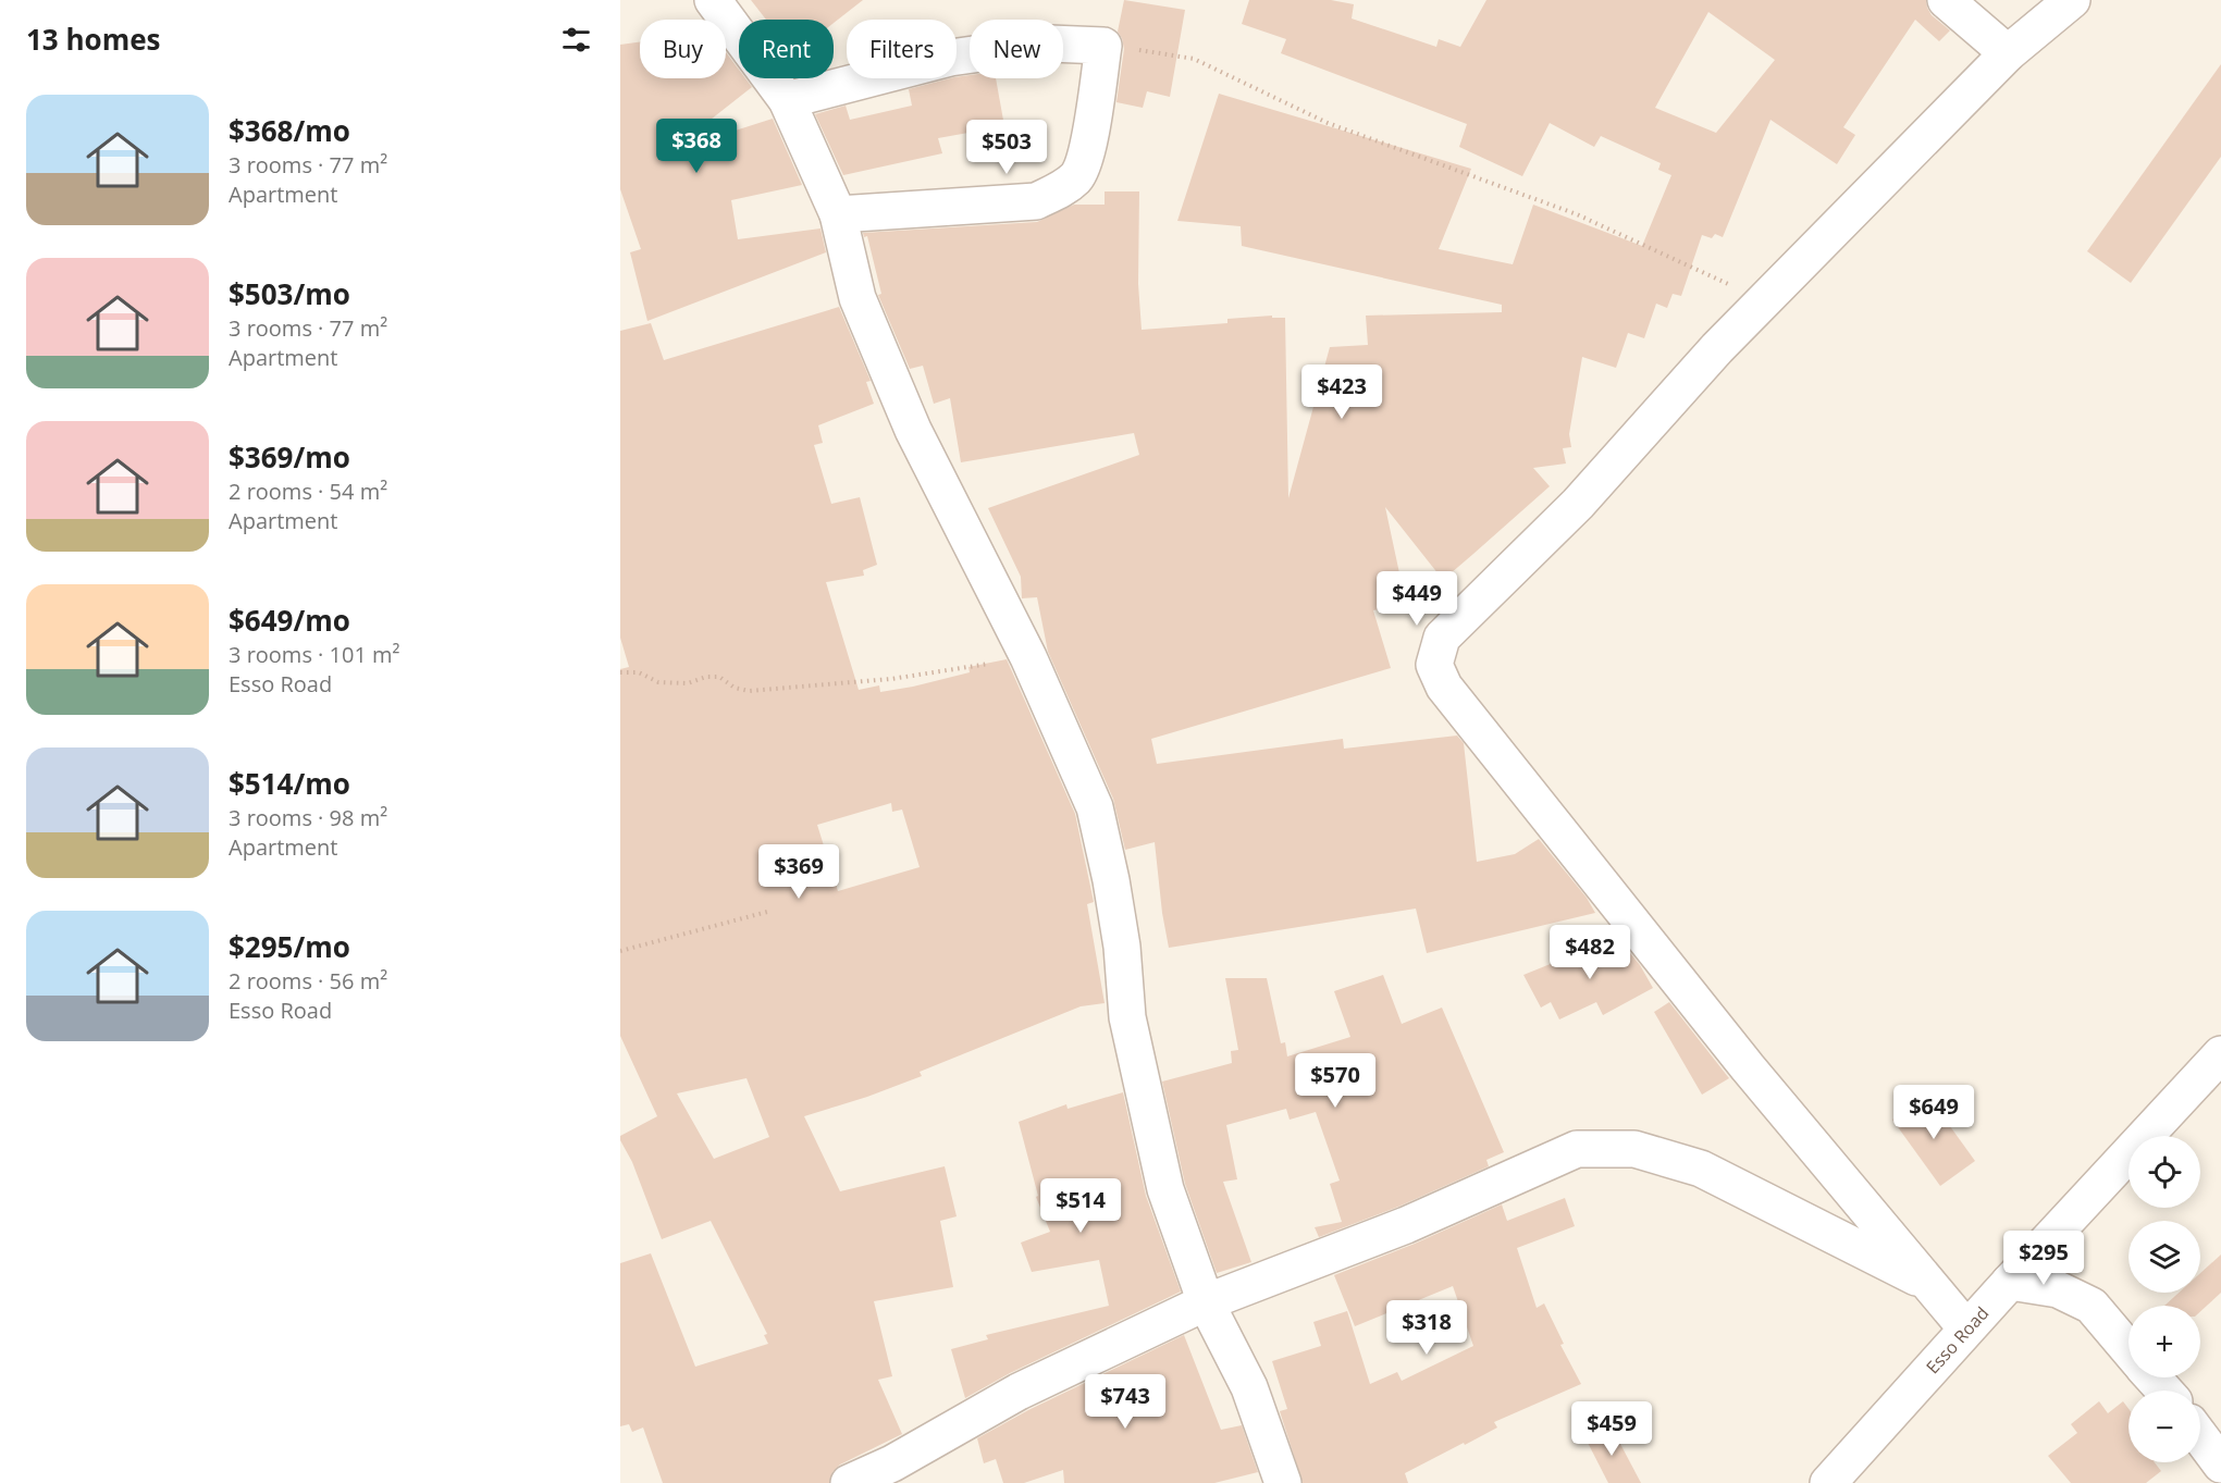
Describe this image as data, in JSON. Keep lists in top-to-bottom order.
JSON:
{
  "streets": {
    "street": ["Esso Road"]
  },
  "page": {
    "heading": "13 homes",
    "chip": [
      "Buy",
      "Rent",
      "Filters",
      "New"
    ],
    "list": [
      {
        "name": "$368/mo",
        "note": "3 rooms · 77 m² · Apartment"
      },
      {
        "name": "$503/mo",
        "note": "3 rooms · 77 m² · Apartment"
      },
      {
        "name": "$369/mo",
        "note": "2 rooms · 54 m² · Apartment"
      },
      {
        "name": "$649/mo",
        "note": "3 rooms · 101 m² · Esso Road"
      },
      {
        "name": "$514/mo",
        "note": "3 rooms · 98 m² · Apartment"
      },
      {
        "name": "$295/mo",
        "note": "2 rooms · 56 m² · Esso Road"
      }
    ],
    "price": [
      "$368",
      "$503",
      "$423",
      "$449",
      "$369",
      "$482",
      "$570",
      "$649",
      "$514",
      "$295",
      "$318",
      "$743",
      "$459"
    ],
    "map_buttons": ["+", "−"]
  }
}
